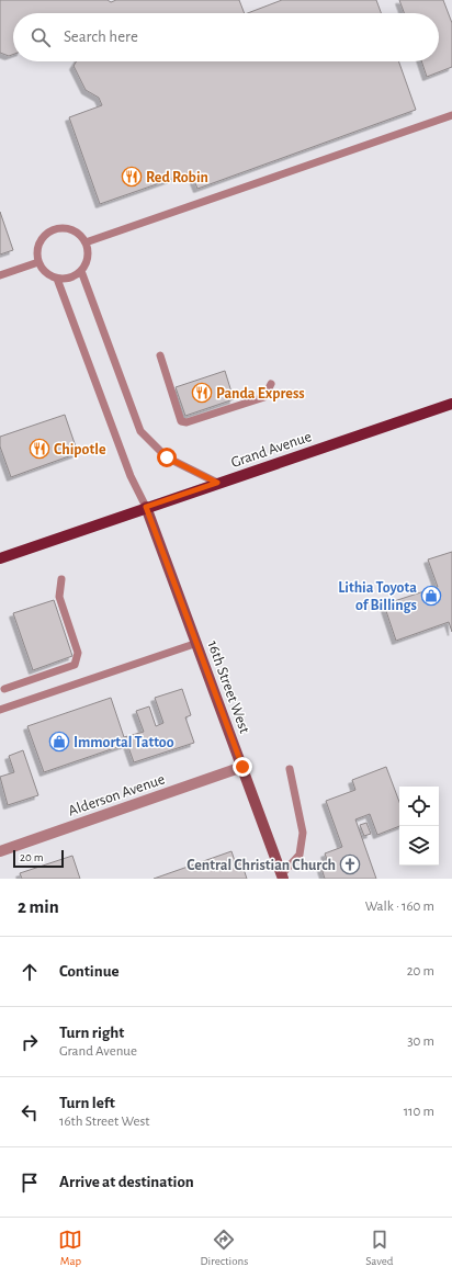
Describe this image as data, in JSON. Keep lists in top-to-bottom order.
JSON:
{
  "streets": {
    "main road": ["Grand Avenue"],
    "street": ["16th Street West", "Alderson Avenue"]
  },
  "crossings": [
    ["Grand Avenue", "16th Street West"],
    ["16th Street West", "Alderson Avenue"]
  ],
  "places": {
    "restaurant": ["Red Robin", "Panda Express", "Chipotle"],
    "shop": ["Lithia Toyota of Billings", "Immortal Tattoo"],
    "church": ["Central Christian Church"]
  },
  "scale_bar": "20 m",
  "page": {
    "search": "Search here",
    "scale": "20 m",
    "heading": ["2 min", "Walk · 160 m"],
    "list": [
      ["Continue", "20 m"],
      ["Turn right", "Grand Avenue", "30 m"],
      ["Turn left", "16th Street West", "110 m"],
      "Arrive at destination"
    ],
    "nav": ["Map", "Directions", "Saved"]
  }
}
